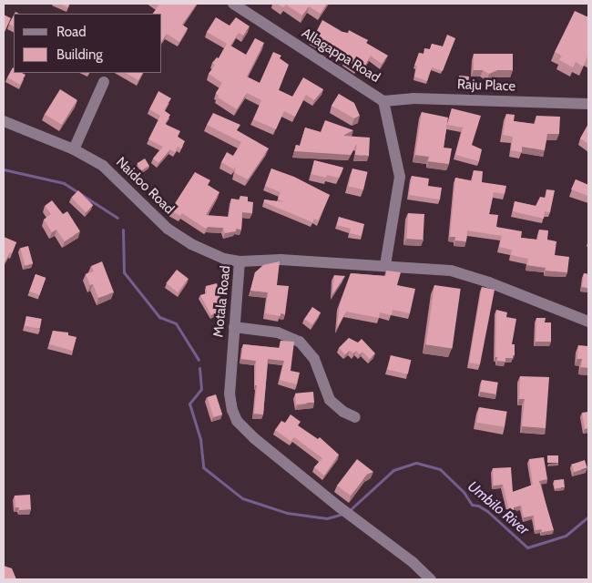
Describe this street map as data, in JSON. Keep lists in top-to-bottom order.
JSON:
{
  "streets": {
    "street": [
      "Allagappa Road",
      "Raju Place",
      "Naidoo Road",
      "Motala Road"
    ]
  },
  "crossings": [
    ["Allagappa Road", "Raju Place"],
    ["Allagappa Road", "Motala Road"],
    ["Naidoo Road", "Motala Road"]
  ],
  "water": ["Umbilo River"],
  "legend": ["Road", "Building"]
}
